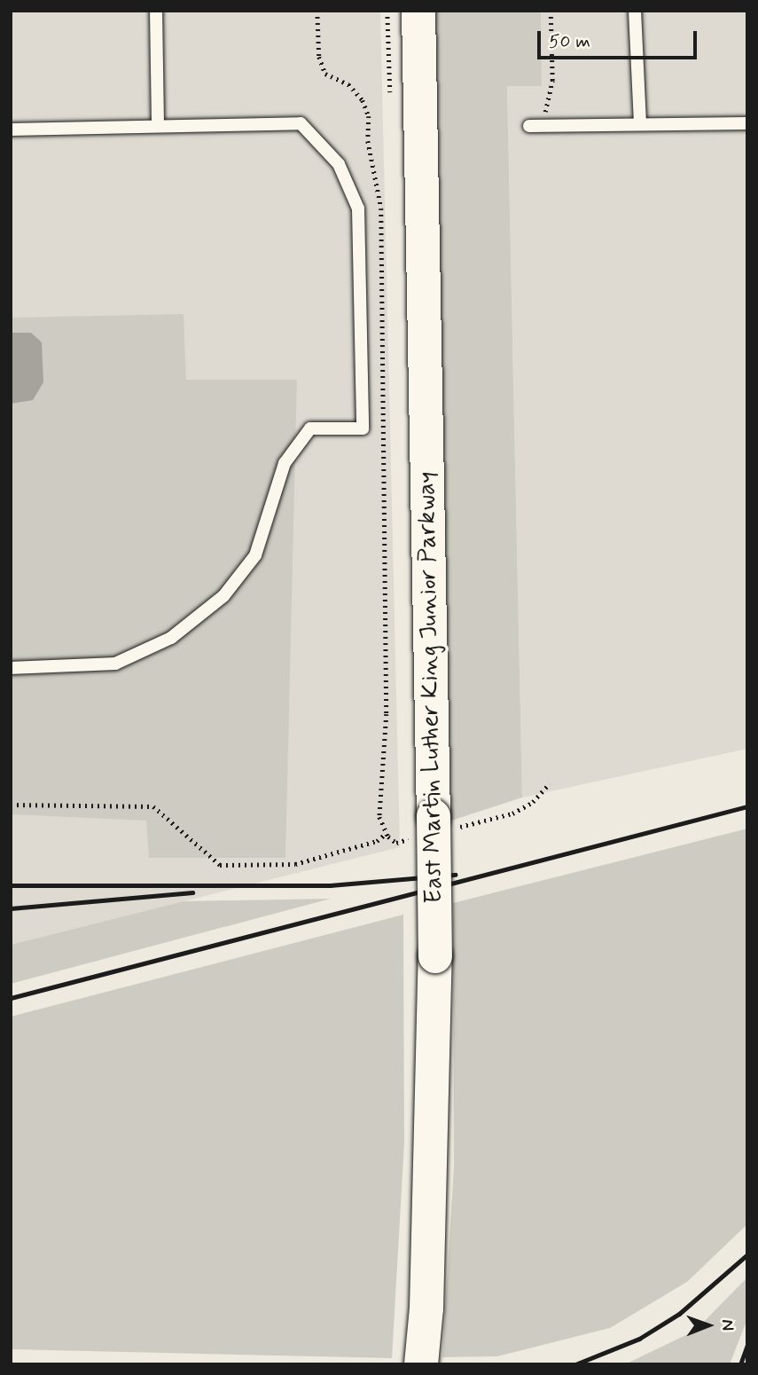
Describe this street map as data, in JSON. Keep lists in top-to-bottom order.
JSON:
{
  "streets": {
    "main road": ["East Martin Luther King Junior Parkway"]
  },
  "scale_bar": "50 m",
  "north": "right"
}
